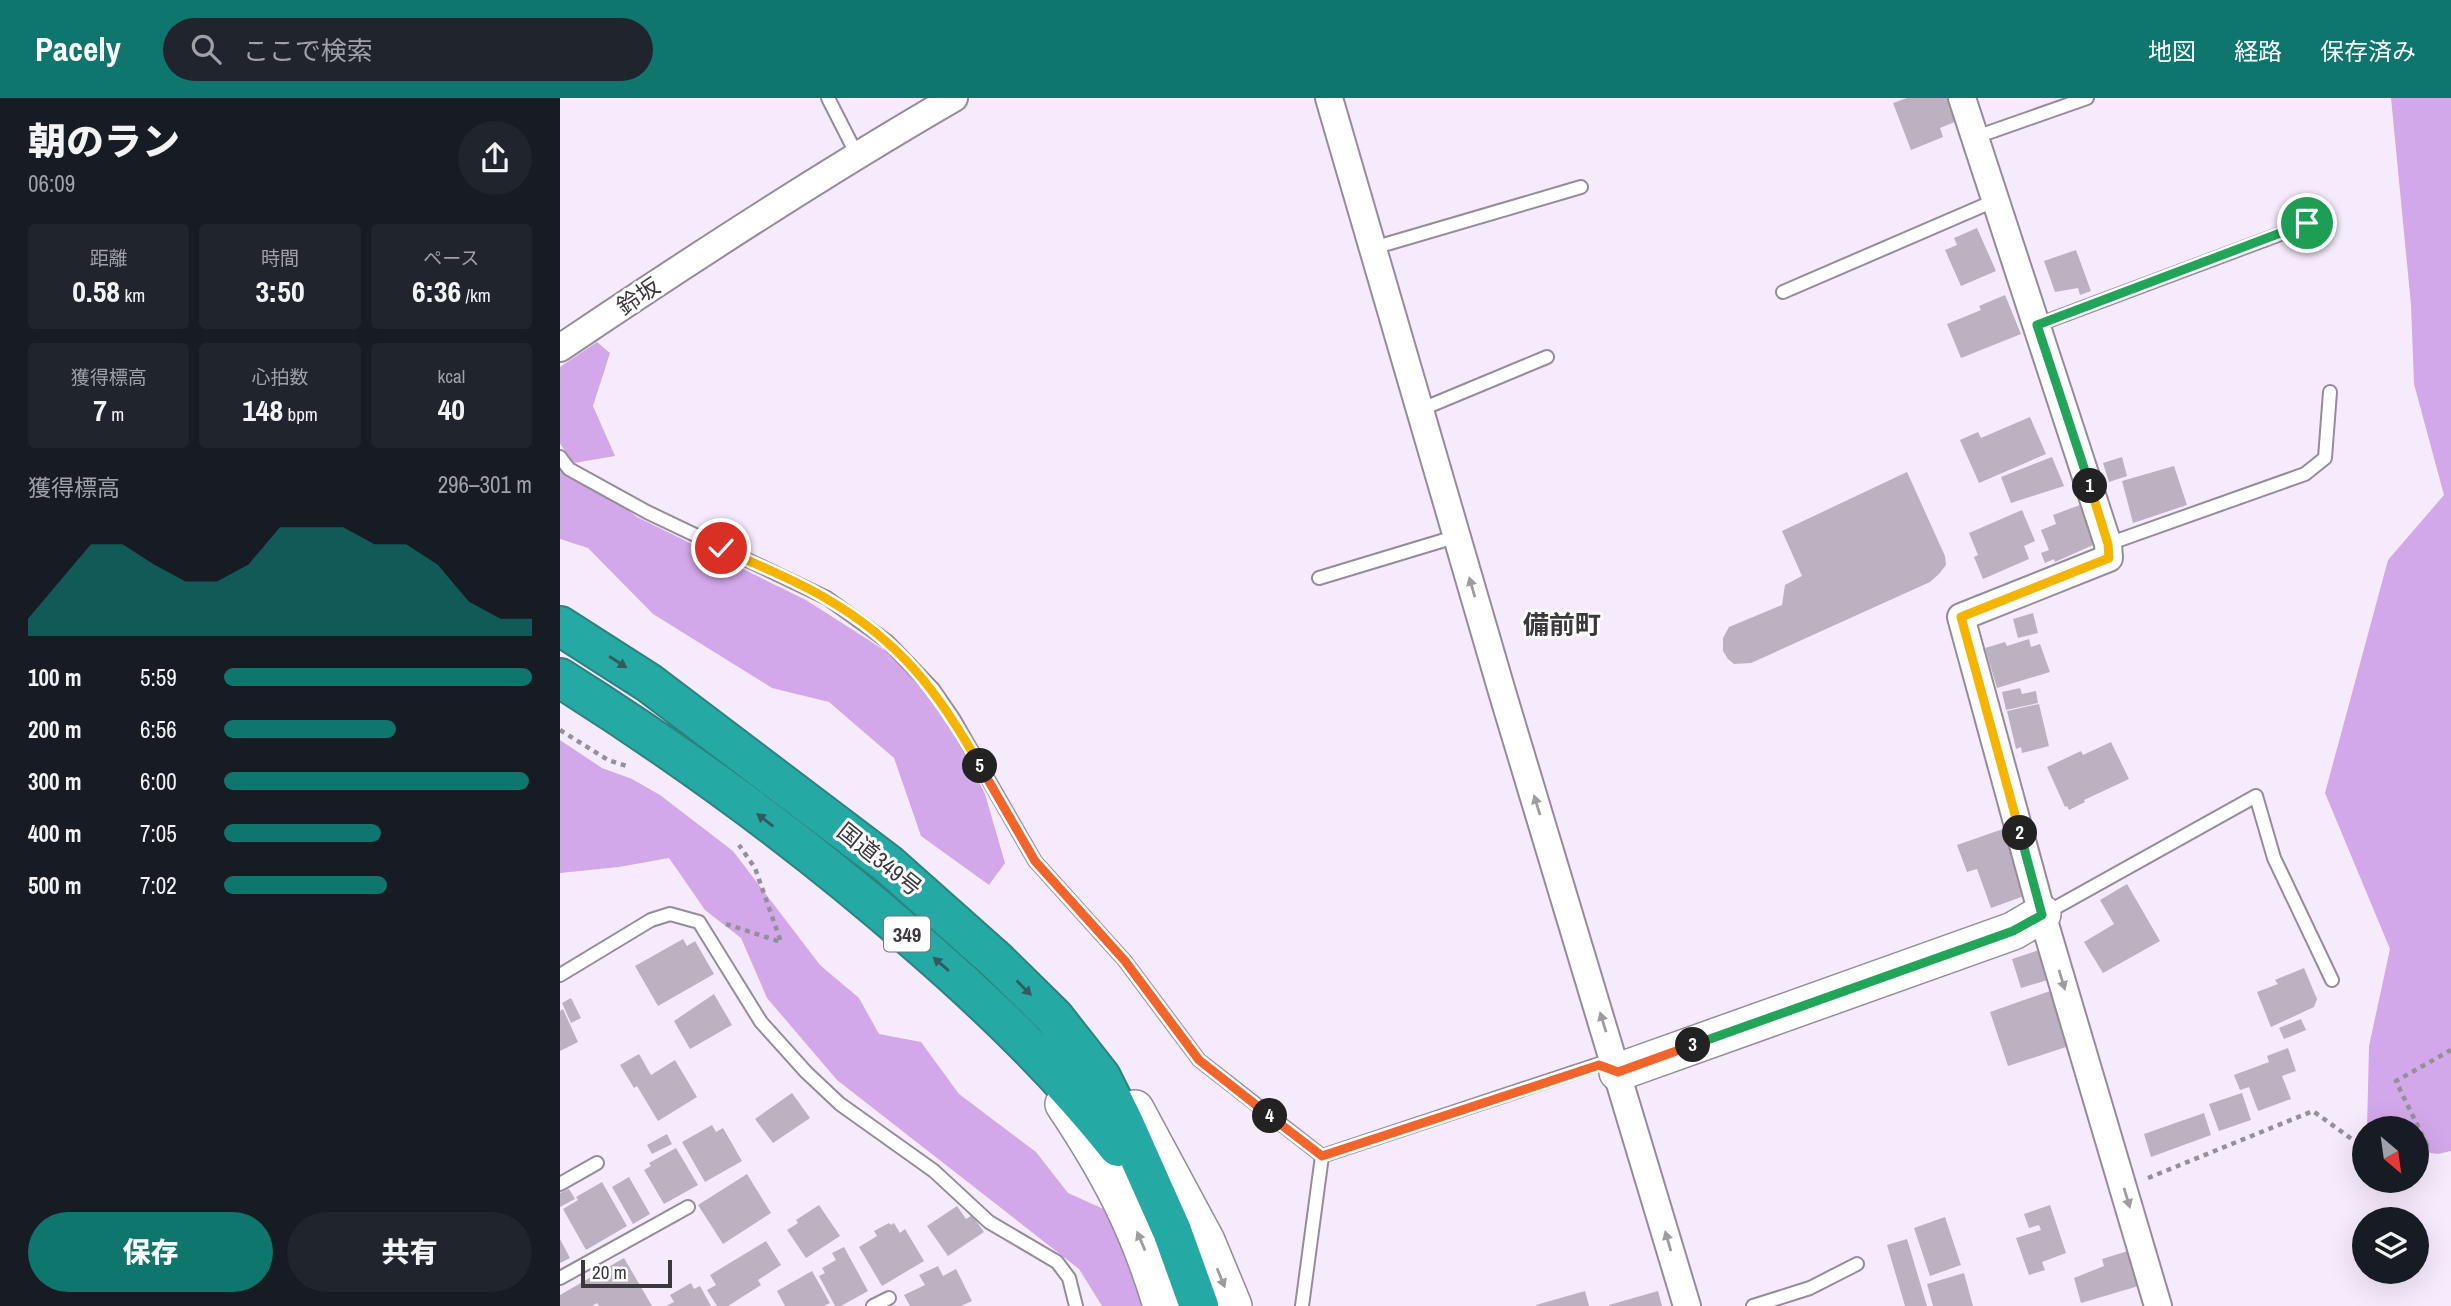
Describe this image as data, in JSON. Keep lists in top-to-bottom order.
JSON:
{
  "streets": {
    "highway": ["国道349号", "349"],
    "street": ["鈴坂"]
  },
  "districts": ["備前町"],
  "scale_bar": "20 m",
  "north": "bottom right",
  "page": {
    "header": "Pacely",
    "search": "ここで検索",
    "nav": ["地図", "経路", "保存済み"],
    "heading": ["朝のラン", "06:09"],
    "stats": [
      ["距離", "0.58 km"],
      ["時間", "3:50"],
      ["ペース", "6:36 /km"],
      ["獲得標高", "7 m"],
      ["心拍数", "148 bpm"],
      ["kcal", "40"]
    ],
    "chart": ["獲得標高", "296–301 m"],
    "pins": [
      "1",
      "5",
      "2",
      "3",
      "4"
    ],
    "list": [
      {
        "name": "100 m",
        "note": "5:59"
      },
      {
        "name": "200 m",
        "note": "6:56"
      },
      {
        "name": "300 m",
        "note": "6:00"
      },
      {
        "name": "400 m",
        "note": "7:05"
      },
      {
        "name": "500 m",
        "note": "7:02"
      }
    ],
    "buttons": ["保存", "共有"],
    "scale": "20 m"
  }
}
